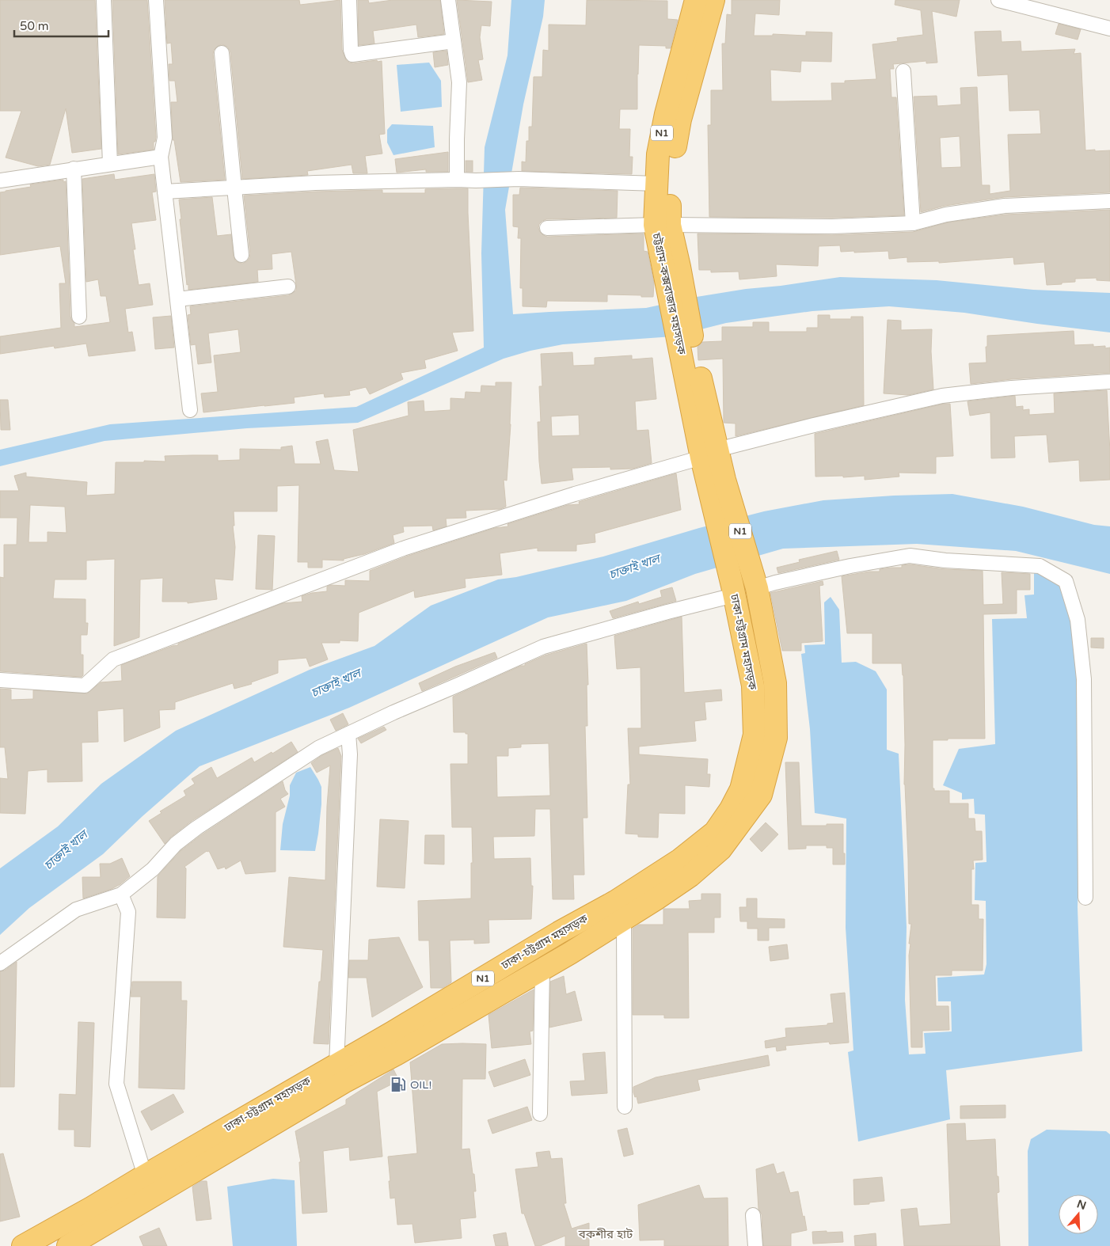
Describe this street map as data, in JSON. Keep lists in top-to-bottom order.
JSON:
{
  "streets": {
    "highway": ["N1", "চট্টগ্রাম-কক্সবাজার মহাসড়ক", "ঢাকা-চট্টগ্রাম মহাসড়ক"]
  },
  "crossings": [
    ["চট্টগ্রাম-কক্সবাজার মহাসড়ক", "ঢাকা-চট্টগ্রাম মহাসড়ক"]
  ],
  "districts": ["বকশীর হাট"],
  "water": ["চাক্তাই খাল"],
  "places": {
    "fuel station": ["OIL!"]
  },
  "scale_bar": "50 m",
  "north": "top"
}
